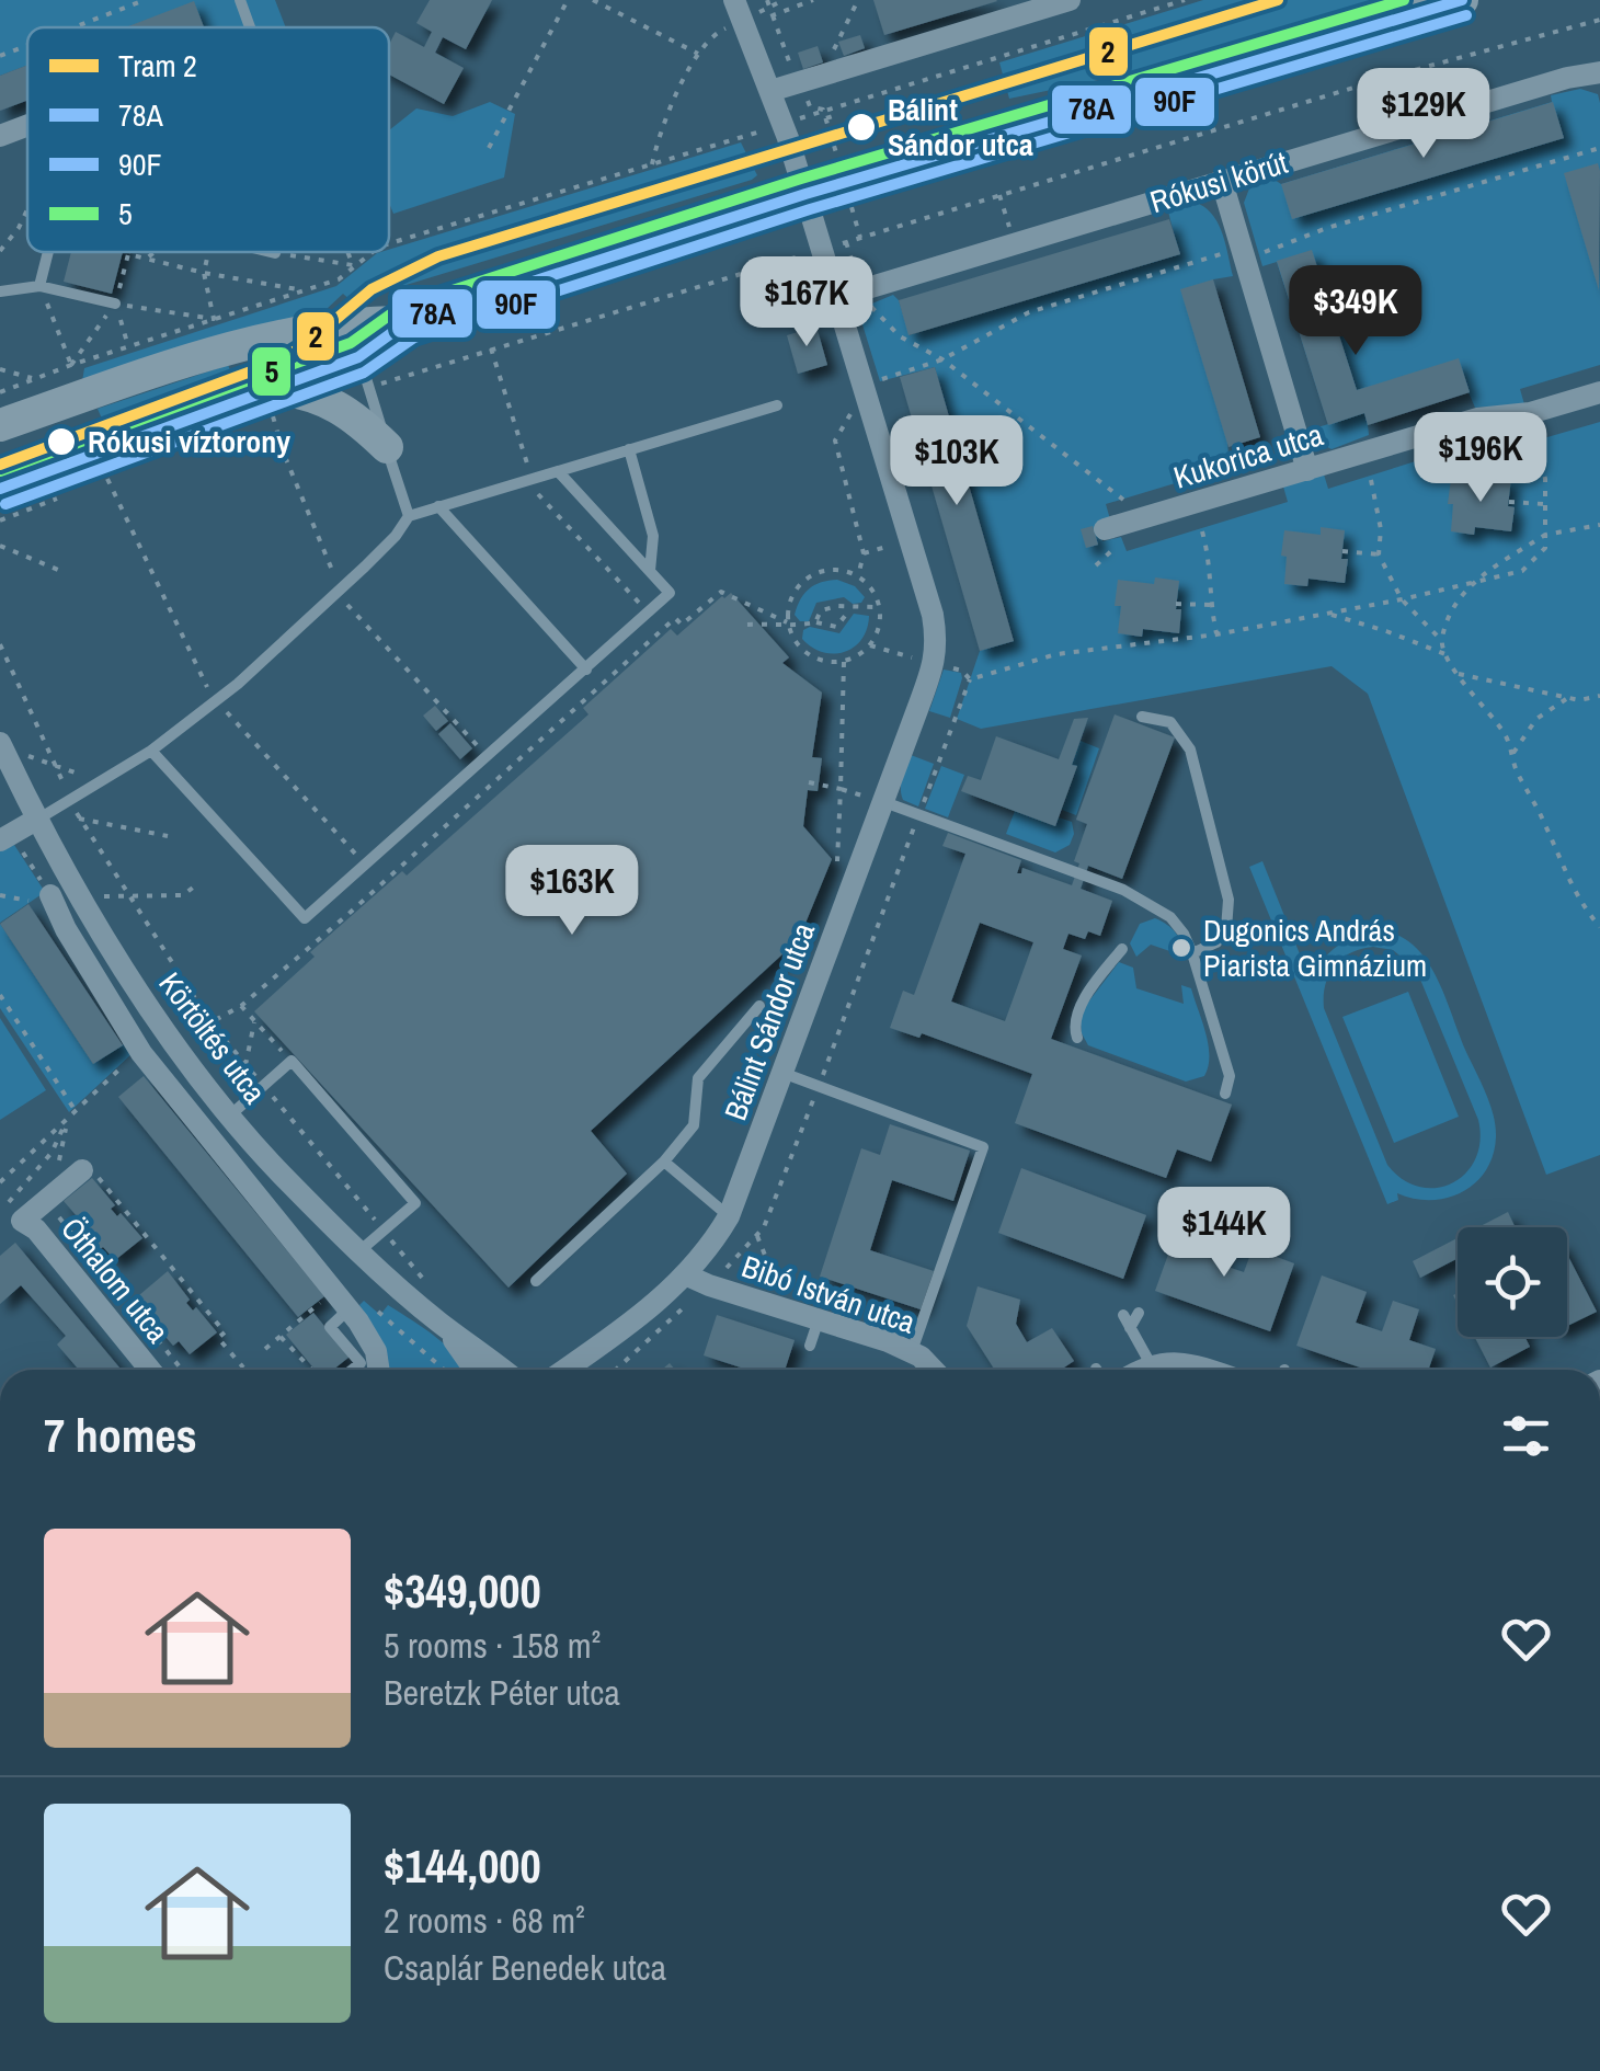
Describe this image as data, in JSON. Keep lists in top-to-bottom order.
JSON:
{
  "streets": {
    "street": [
      "Rókusi körút",
      "Kukorica utca",
      "Bálint Sándor utca",
      "Körtöltés utca",
      "Öthalom utca",
      "Bibó István utca"
    ]
  },
  "crossings": [
    ["Rókusi körút", "Bálint Sándor utca"],
    ["Bálint Sándor utca", "Bibó István utca"]
  ],
  "places": ["Bálint Sándor utca", "Rókusi víztorony", "Dugonics András Piarista Gimnázium"],
  "lines": [
    "tram line 2",
    "transit line 78A",
    "transit line 5",
    "transit line 90F"
  ],
  "legend": [
    "Tram 2",
    "78A",
    "90F",
    "5"
  ],
  "page": {
    "price": [
      "$129K",
      "$167K",
      "$349K",
      "$196K",
      "$103K",
      "$163K",
      "$144K"
    ],
    "heading": "7 homes",
    "list": [
      {
        "name": "$349,000",
        "note": "5 rooms · 158 m² · Beretzk Péter utca"
      },
      {
        "name": "$144,000",
        "note": "2 rooms · 68 m² · Csaplár Benedek utca"
      }
    ]
  }
}
